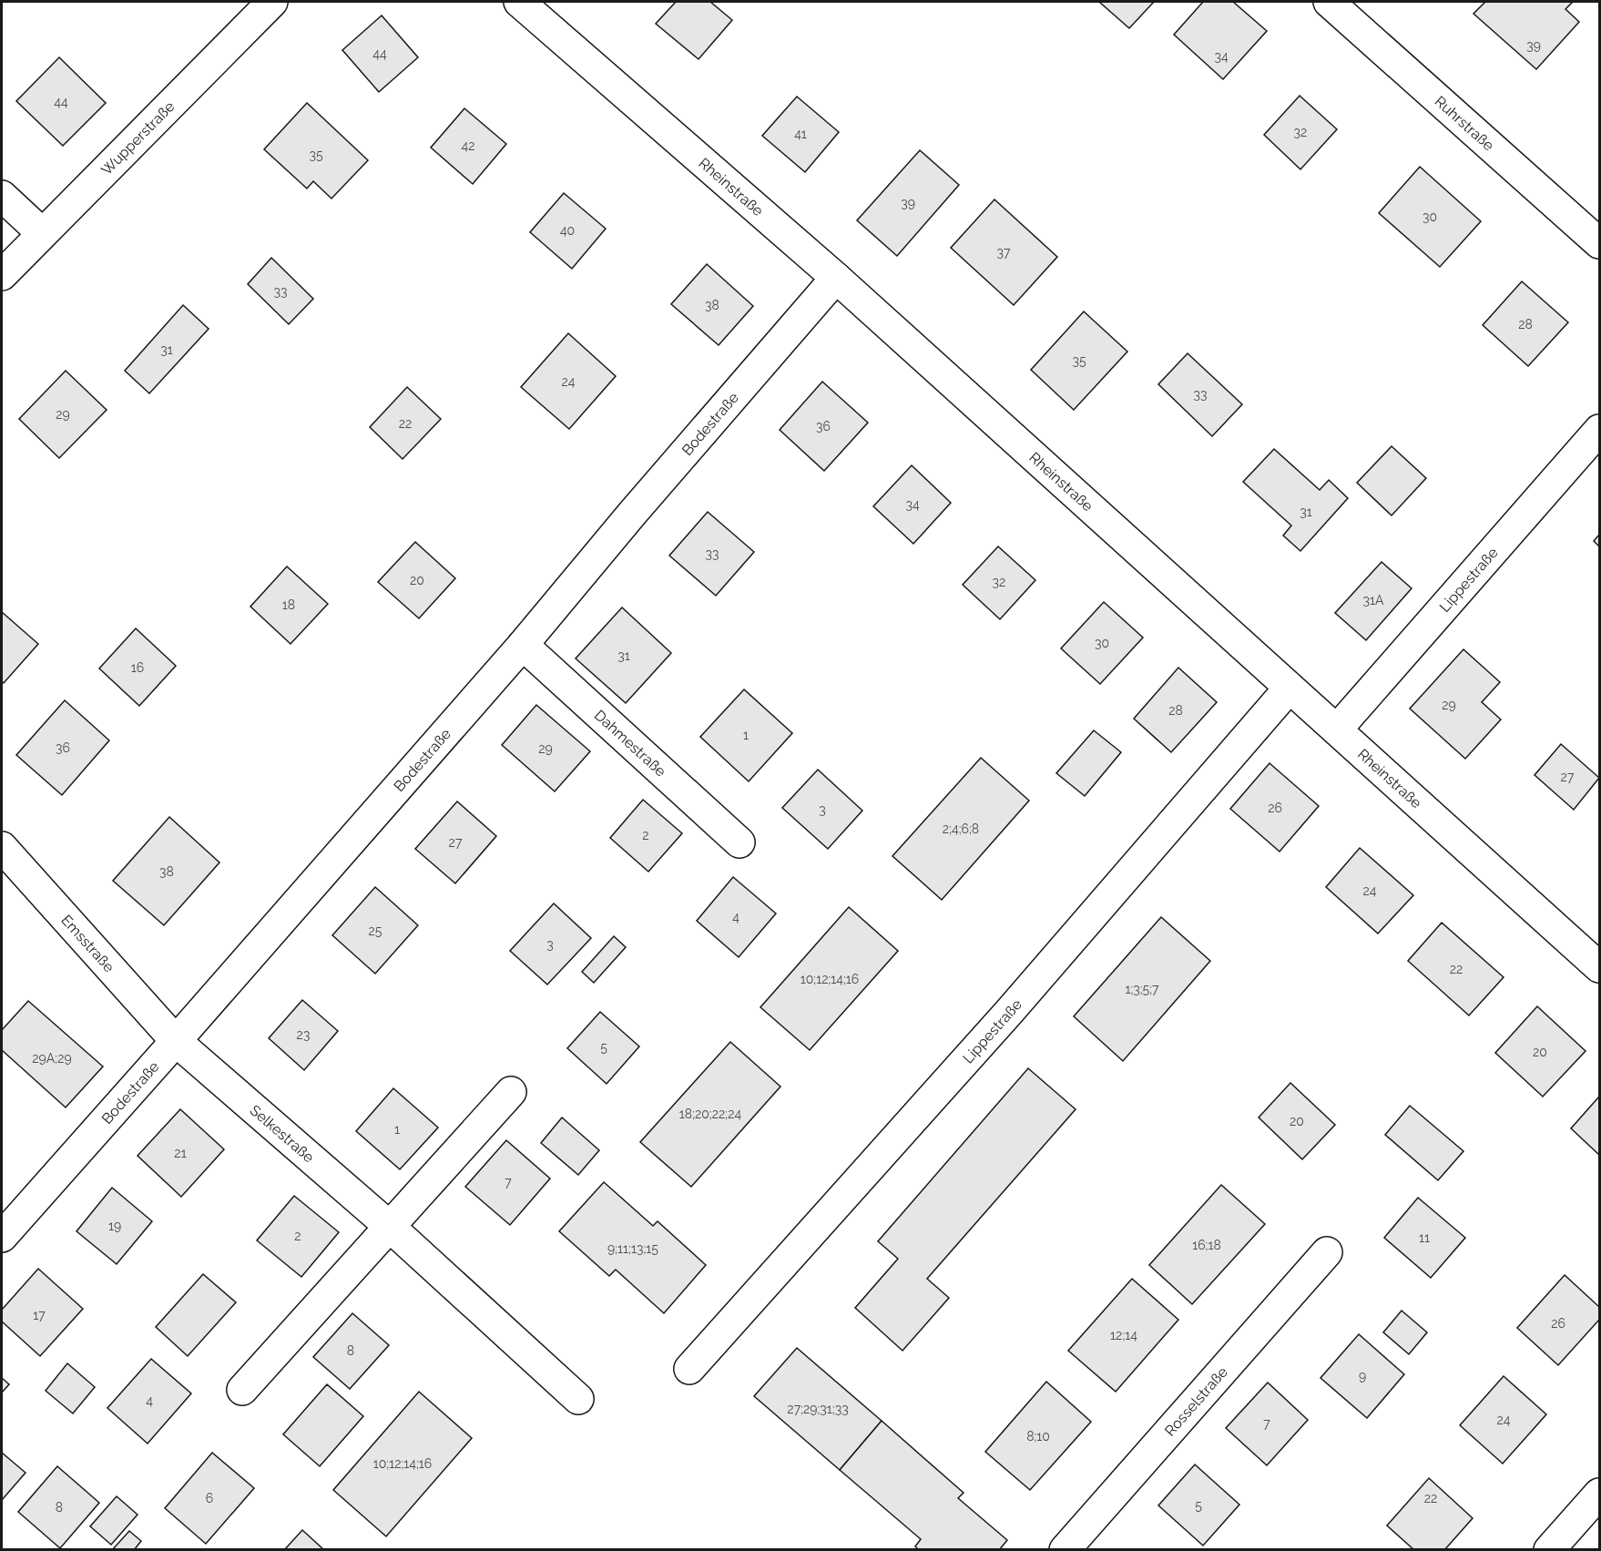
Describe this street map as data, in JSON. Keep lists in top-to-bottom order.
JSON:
{
  "streets": {
    "street": [
      "Ruhrstraße",
      "Wupperstraße",
      "Rheinstraße",
      "Bodestraße",
      "Lippestraße",
      "Dahmestraße",
      "Emsstraße",
      "Selkestraße",
      "Rosselstraße"
    ]
  },
  "crossings": [
    ["Rheinstraße", "Bodestraße"],
    ["Rheinstraße", "Lippestraße"],
    ["Bodestraße", "Dahmestraße"],
    ["Bodestraße", "Emsstraße"],
    ["Bodestraße", "Selkestraße"],
    ["Emsstraße", "Selkestraße"]
  ],
  "house_numbers": [
    "39",
    "44",
    "34",
    "44",
    "32",
    "41",
    "42",
    "35",
    "39",
    "30",
    "40",
    "37",
    "33",
    "38",
    "28",
    "31",
    "35",
    "24",
    "33",
    "29",
    "22",
    "36",
    "34",
    "31",
    "33",
    "20",
    "32",
    "31A",
    "18",
    "30",
    "31",
    "16",
    "29",
    "28",
    "1",
    "36",
    "29",
    "27",
    "26",
    "3",
    "2;4;6;8",
    "2",
    "27",
    "38",
    "24",
    "4",
    "25",
    "3",
    "22",
    "10;12;14;16",
    "1;3;5;7",
    "23",
    "5",
    "20",
    "29A;29",
    "18;20;22;24",
    "20",
    "1",
    "21",
    "7",
    "19",
    "2",
    "11",
    "16;18",
    "9;11;13;15",
    "17",
    "26",
    "12;14",
    "8",
    "9",
    "4",
    "27;29;31;33",
    "24",
    "7",
    "8;10",
    "10;12;14;16",
    "6",
    "22",
    "5",
    "8"
  ]
}
